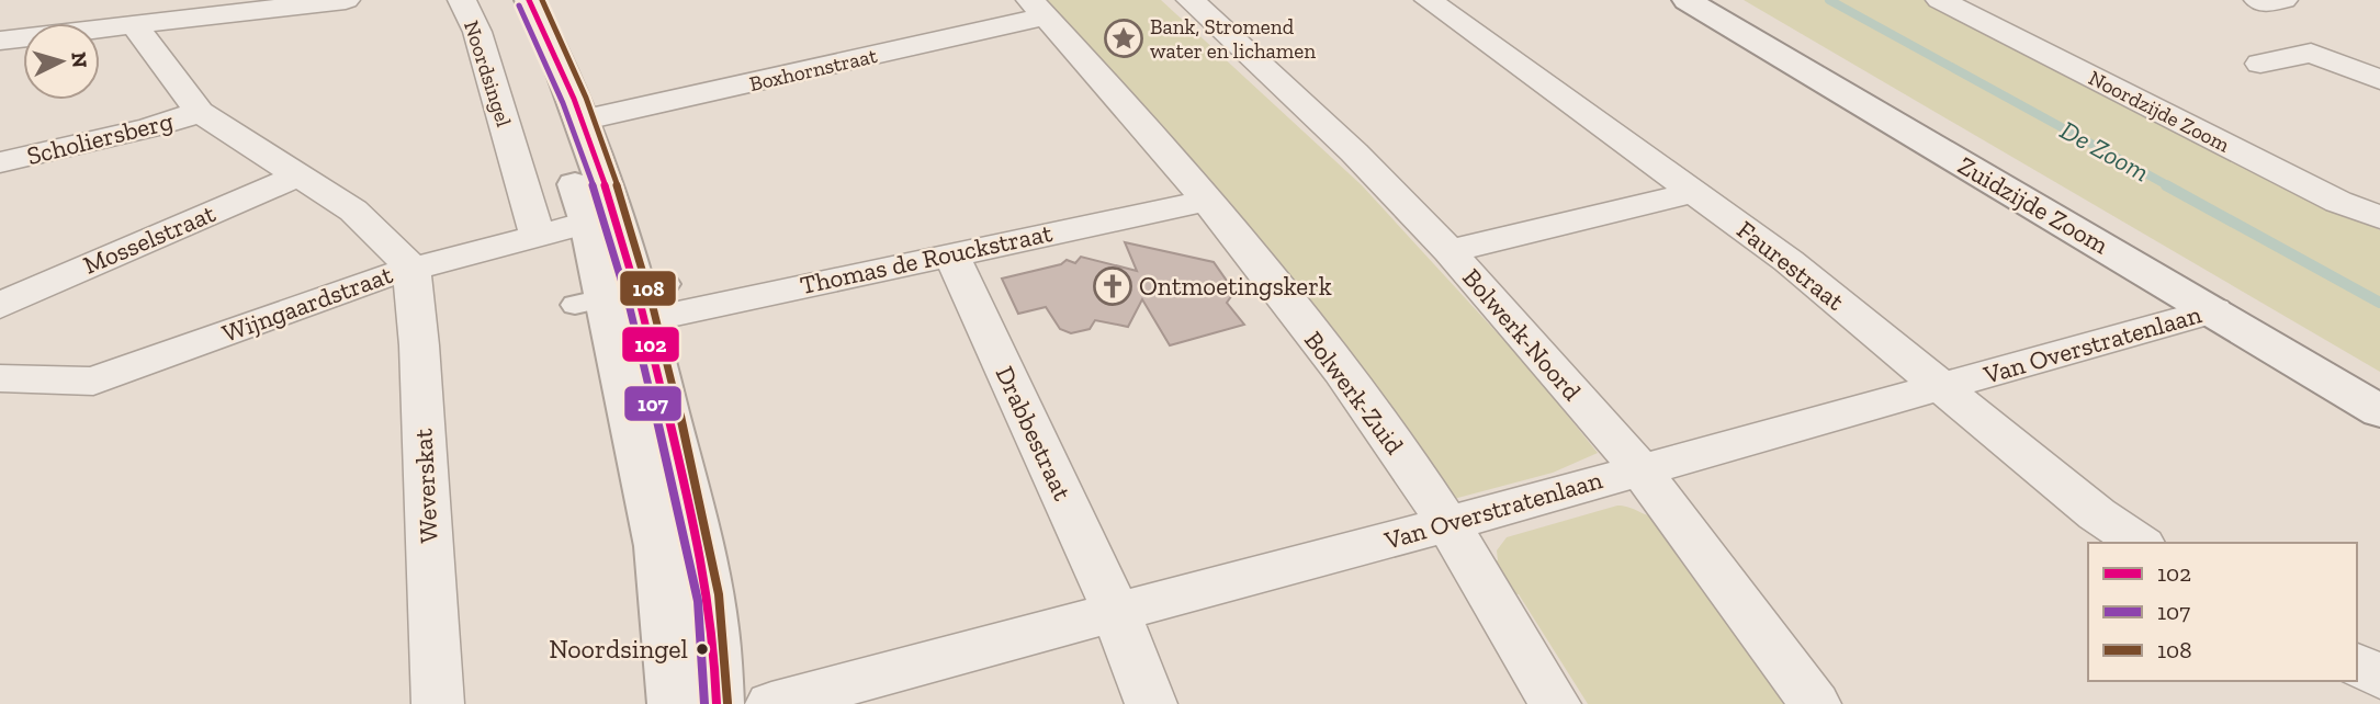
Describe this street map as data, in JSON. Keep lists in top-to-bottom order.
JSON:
{
  "streets": {
    "street": [
      "Boxhornstraat",
      "Noordsingel",
      "Noordzijde Zoom",
      "Scholiersberg",
      "Zuidzijde Zoom",
      "Mosselstraat",
      "Thomas de Rouckstraat",
      "Faurestraat",
      "Wijngaardstraat",
      "Bolwerk-Noord",
      "Van Overstratenlaan",
      "Bolwerk-Zuid",
      "Drabbestraat",
      "Weverskat"
    ]
  },
  "crossings": [
    ["Boxhornstraat", "Noordsingel"],
    ["Boxhornstraat", "Bolwerk-Zuid"],
    ["Noordsingel", "Thomas de Rouckstraat"],
    ["Noordsingel", "Wijngaardstraat"],
    ["Zuidzijde Zoom", "Van Overstratenlaan"],
    ["Thomas de Rouckstraat", "Bolwerk-Zuid"],
    ["Thomas de Rouckstraat", "Drabbestraat"],
    ["Faurestraat", "Van Overstratenlaan"],
    ["Wijngaardstraat", "Weverskat"],
    ["Bolwerk-Noord", "Van Overstratenlaan"],
    ["Van Overstratenlaan", "Bolwerk-Zuid"],
    ["Van Overstratenlaan", "Drabbestraat"]
  ],
  "water": ["De Zoom"],
  "places": {
    "place": ["Bank, Stromend water en lichamen"],
    "church": ["Ontmoetingskerk"],
    "other": ["Noordsingel"]
  },
  "lines": ["transit line 102", "transit line 108", "transit line 107"],
  "legend": ["102", "107", "108"],
  "north": "right"
}
